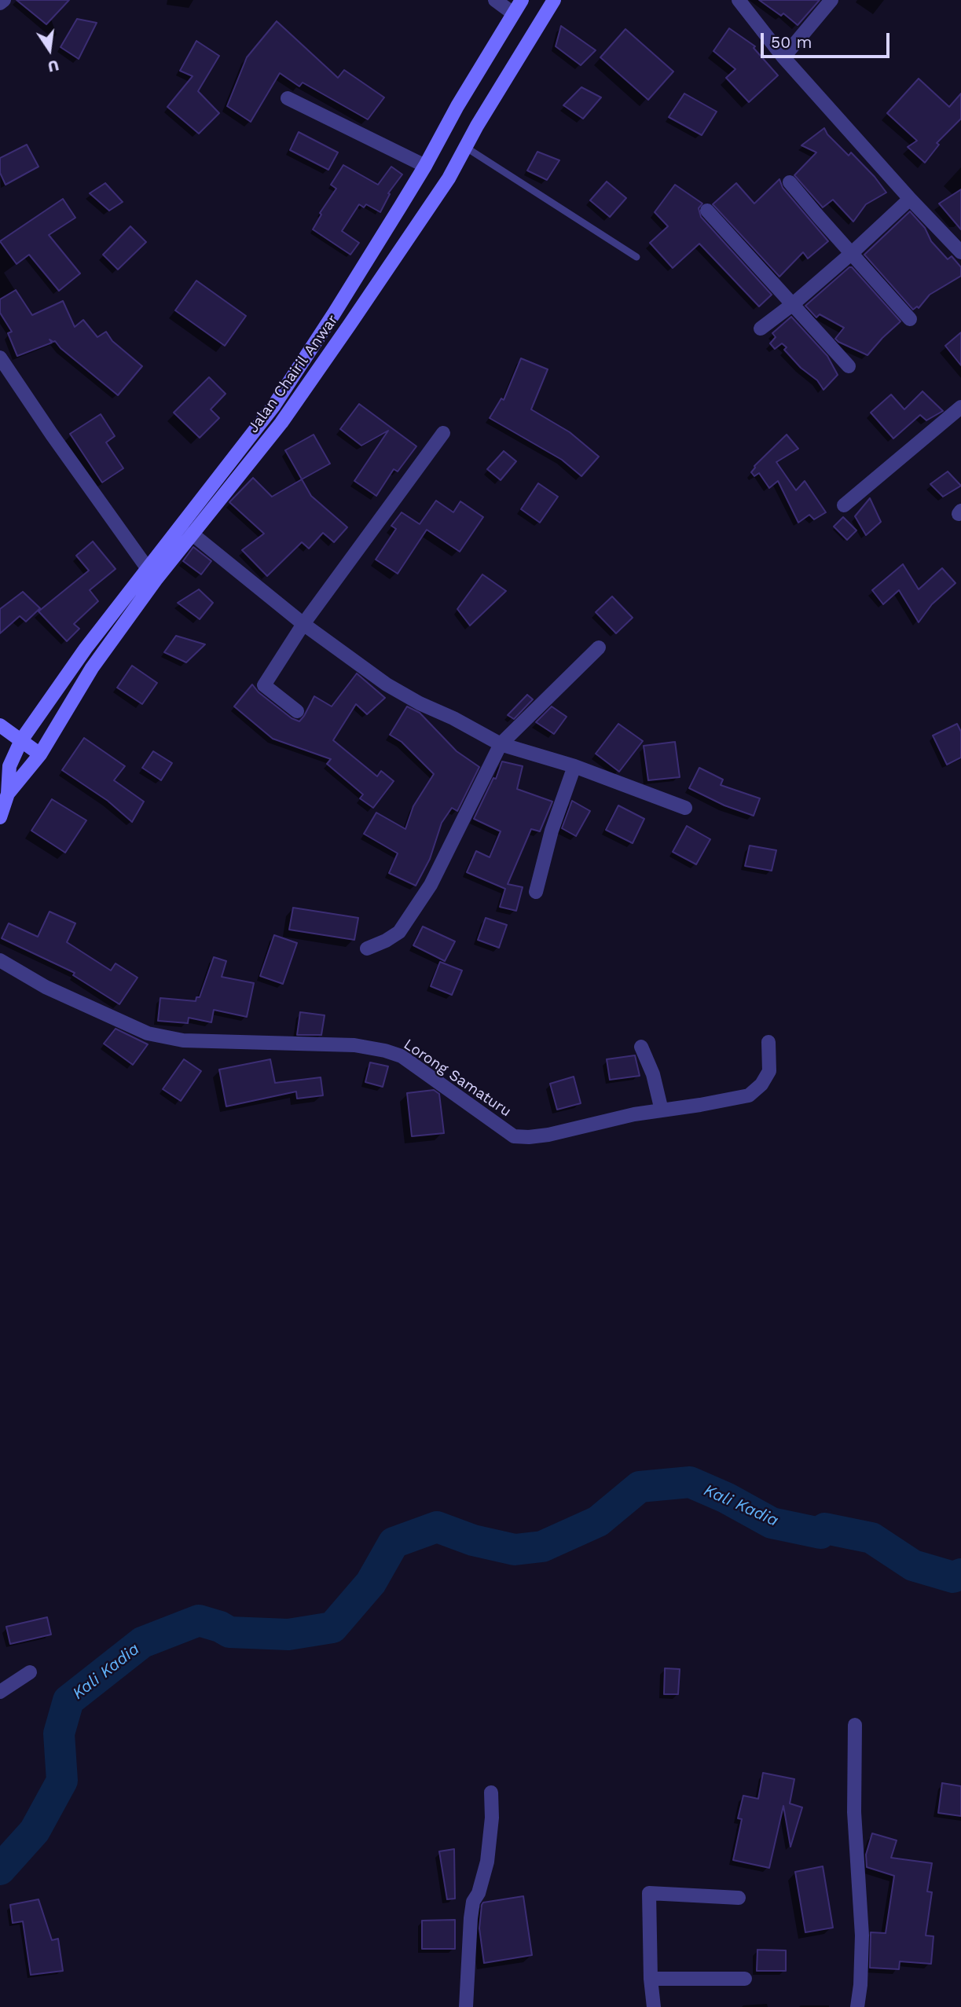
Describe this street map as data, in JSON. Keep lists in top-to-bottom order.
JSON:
{
  "streets": {
    "main road": ["Jalan Chairil Anwar"],
    "street": ["Lorong Samaturu"]
  },
  "water": ["Kali Kadia"],
  "scale_bar": "50 m",
  "north": "bottom"
}
